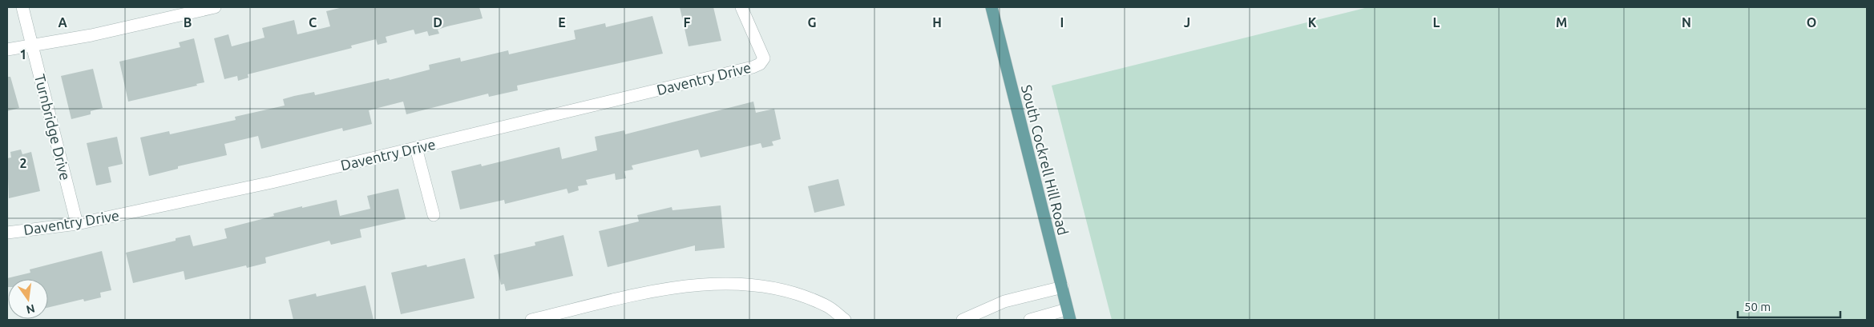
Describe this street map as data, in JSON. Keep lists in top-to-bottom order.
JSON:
{
  "streets": {
    "main road": ["South Cockrell Hill Road"],
    "street": ["Daventry Drive", "Turnbridge Drive"]
  },
  "crossings": [
    ["Daventry Drive", "Turnbridge Drive"]
  ],
  "scale_bar": "50 m",
  "north": "bottom",
  "grid": {
    "columns": [
      "A",
      "B",
      "C",
      "D",
      "E",
      "F",
      "G",
      "H",
      "I",
      "J",
      "K",
      "L",
      "M",
      "N",
      "O"
    ],
    "rows": ["1", "2"]
  }
}
